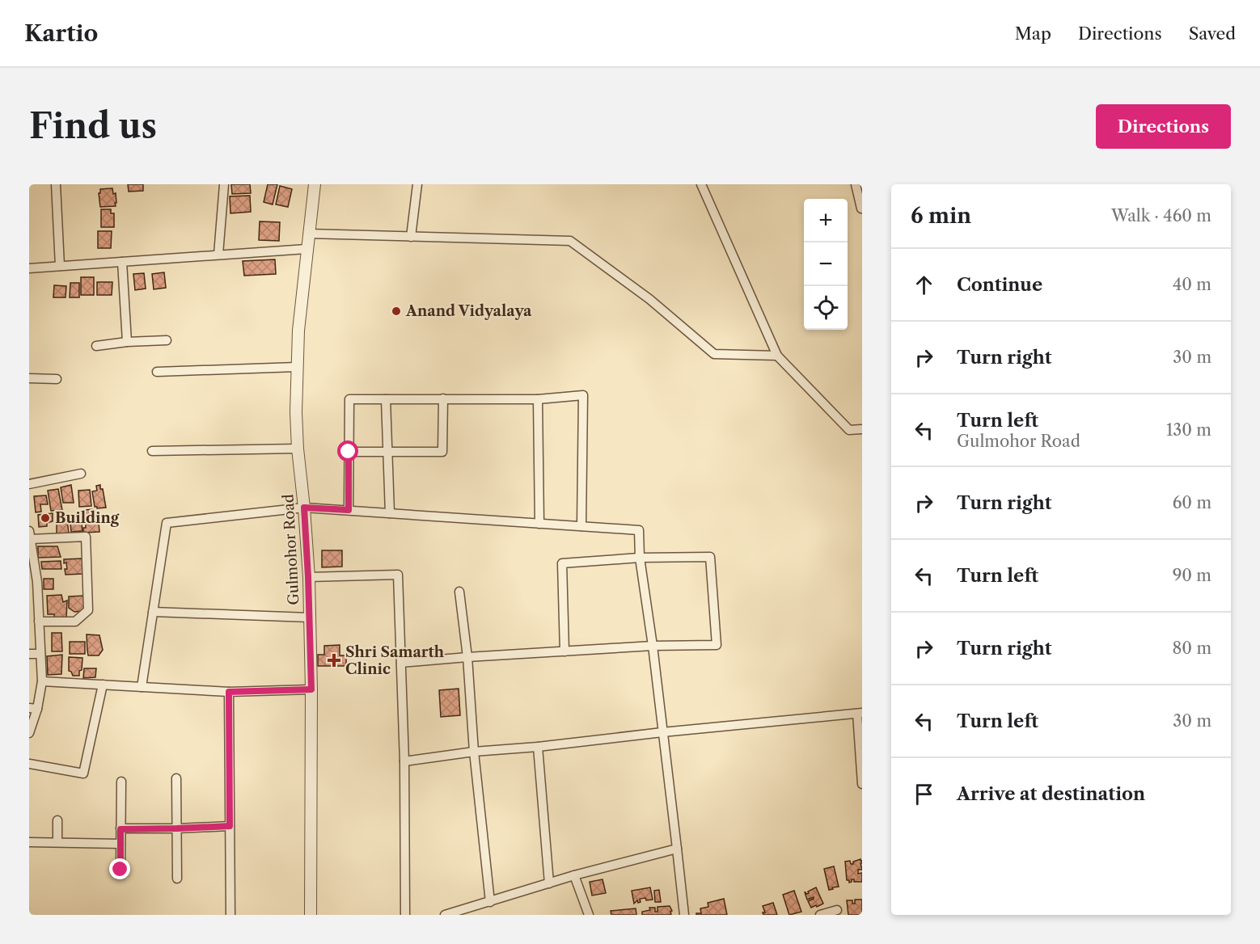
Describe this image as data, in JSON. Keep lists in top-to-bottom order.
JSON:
{
  "streets": {
    "street": ["Gulmohor Road"]
  },
  "places": {
    "other": ["Anand Vidyalaya", "Building"],
    "health": ["Shri Samarth Clinic"]
  },
  "page": {
    "header": "Kartio",
    "nav": ["Map", "Directions", "Saved"],
    "buttons": "Directions",
    "title": "Find us",
    "heading": ["6 min", "Walk · 460 m"],
    "map_buttons": ["+", "−"],
    "list": [
      ["Continue", "40 m"],
      ["Turn right", "30 m"],
      ["Turn left", "Gulmohor Road", "130 m"],
      ["Turn right", "60 m"],
      ["Turn left", "90 m"],
      ["Turn right", "80 m"],
      ["Turn left", "30 m"],
      "Arrive at destination"
    ]
  }
}
